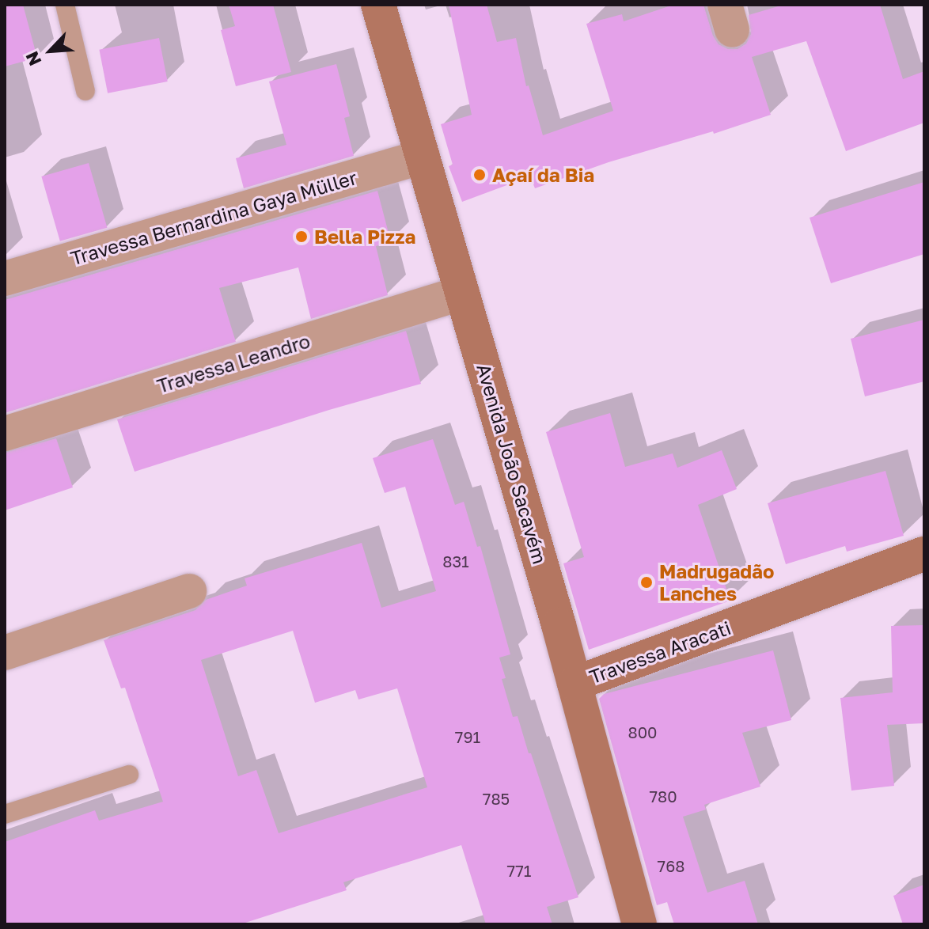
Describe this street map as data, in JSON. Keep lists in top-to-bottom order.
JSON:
{
  "streets": {
    "main road": ["Avenida João Sacavém", "Travessa Aracati"],
    "street": ["Travessa Bernardina Gaya Müller", "Travessa Leandro"]
  },
  "crossings": [
    ["Travessa Bernardina Gaya Müller", "Avenida João Sacavém"],
    ["Travessa Leandro", "Avenida João Sacavém"],
    ["Avenida João Sacavém", "Travessa Aracati"]
  ],
  "places": ["Açaí da Bia", "Bella Pizza", "Madrugadão Lanches"],
  "house_numbers": [
    "831",
    "800",
    "791",
    "780",
    "785",
    "768",
    "771"
  ],
  "north": "bottom left"
}
